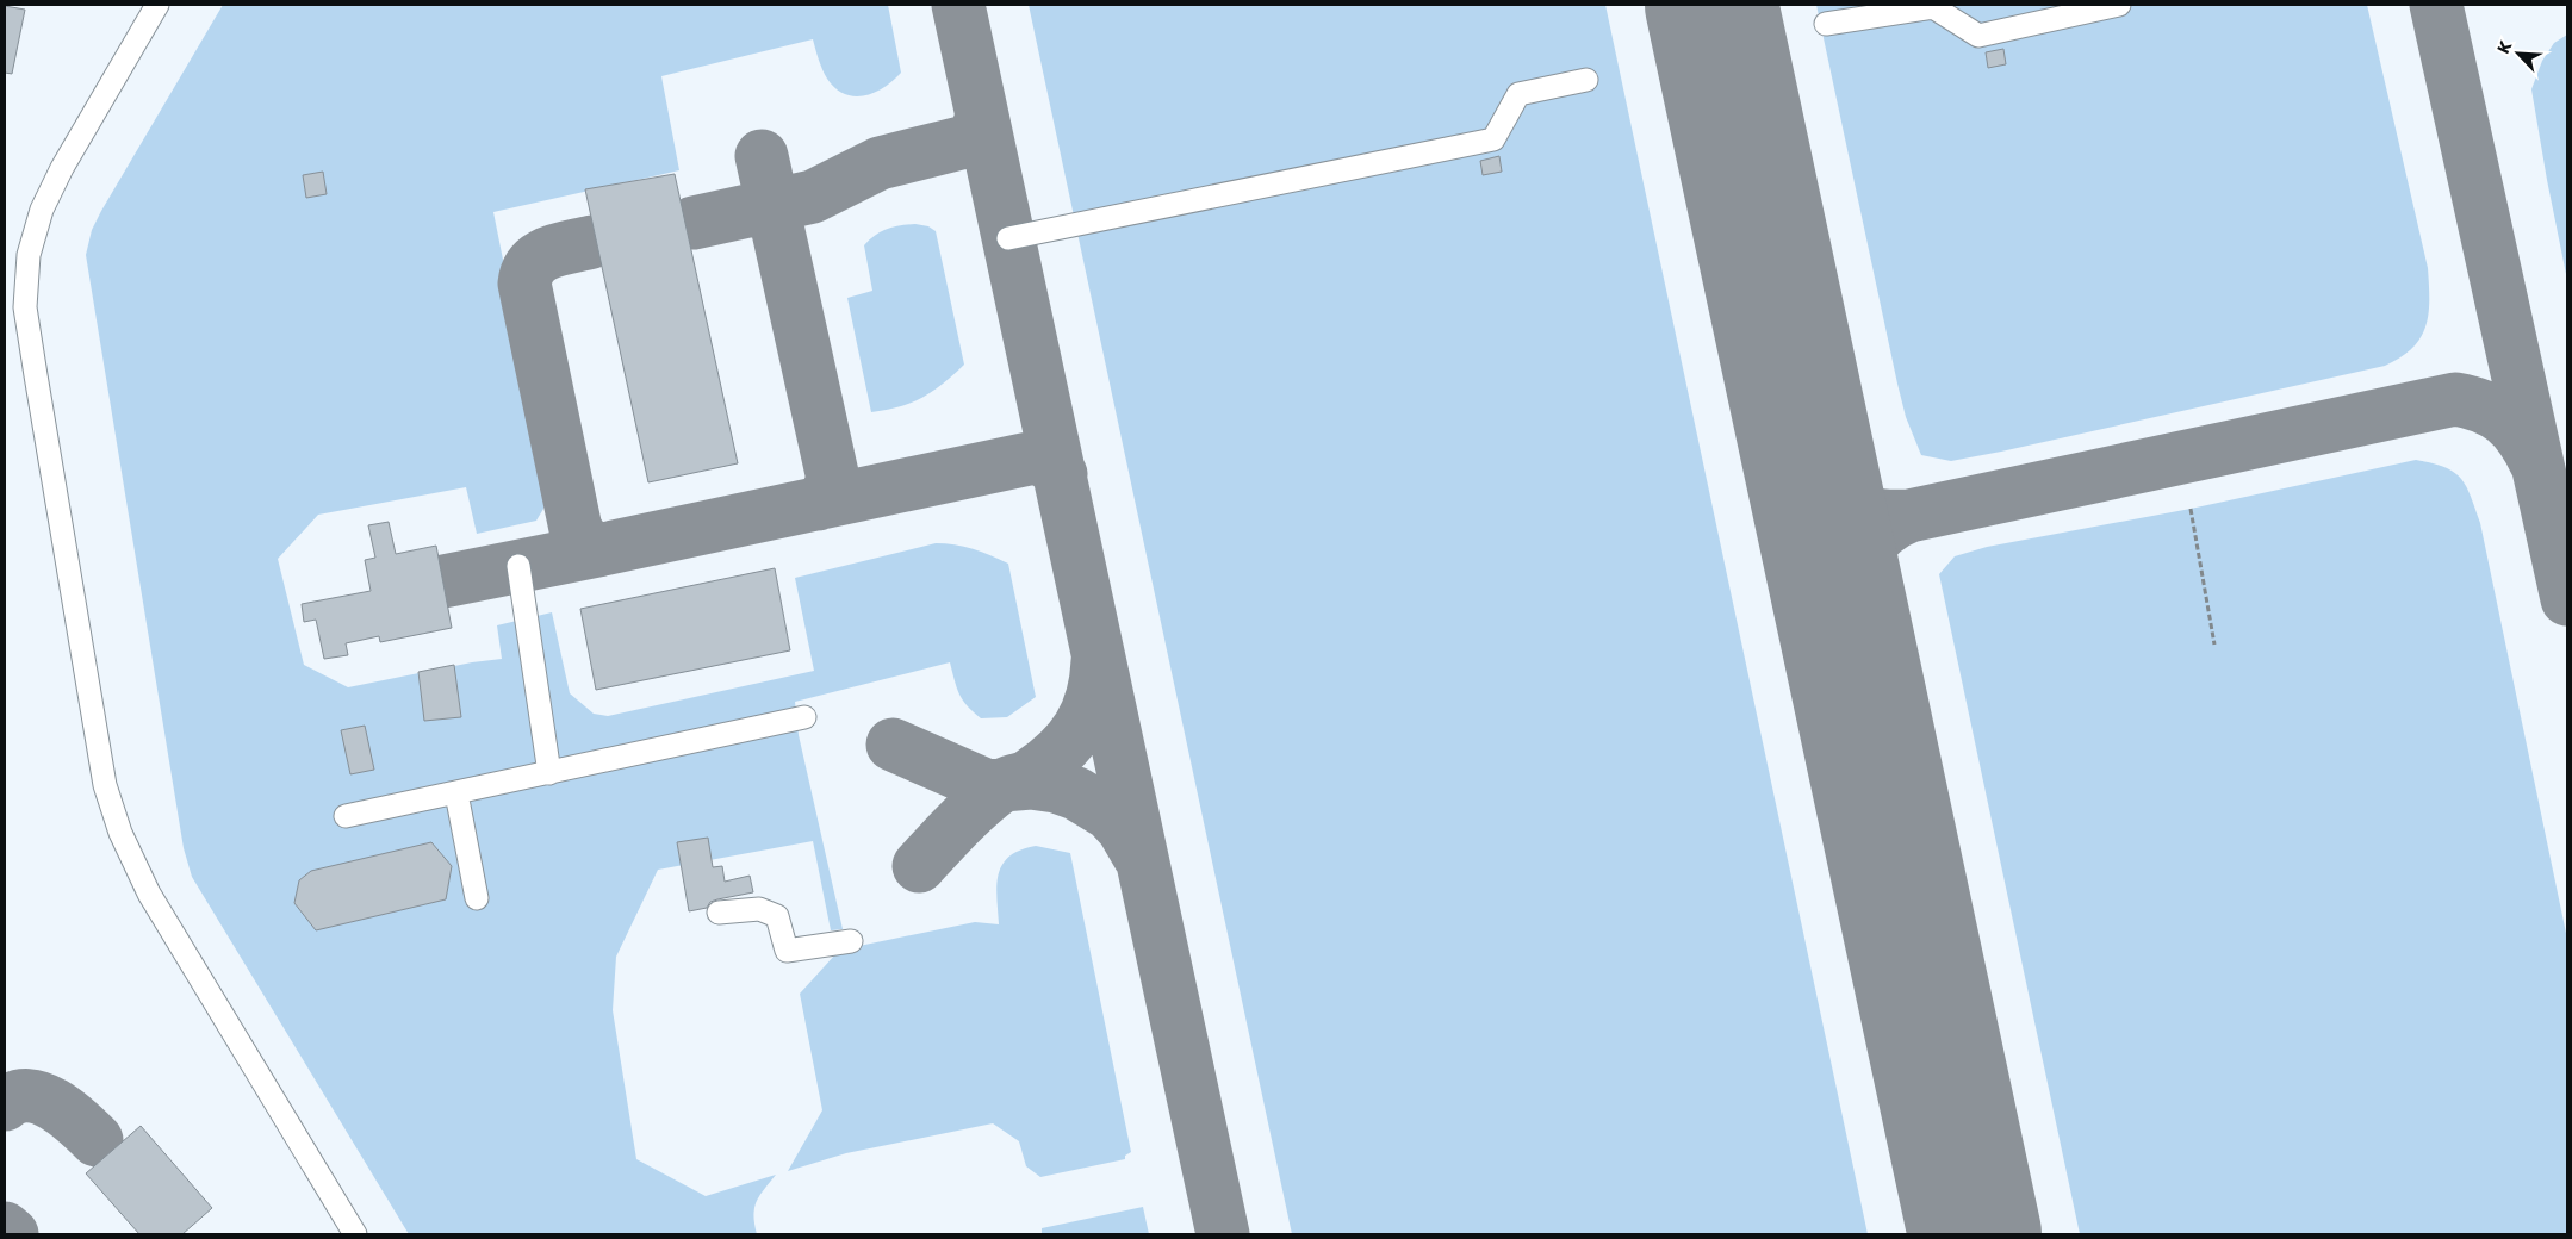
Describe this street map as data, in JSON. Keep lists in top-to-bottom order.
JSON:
{
  "north": "top left"
}
